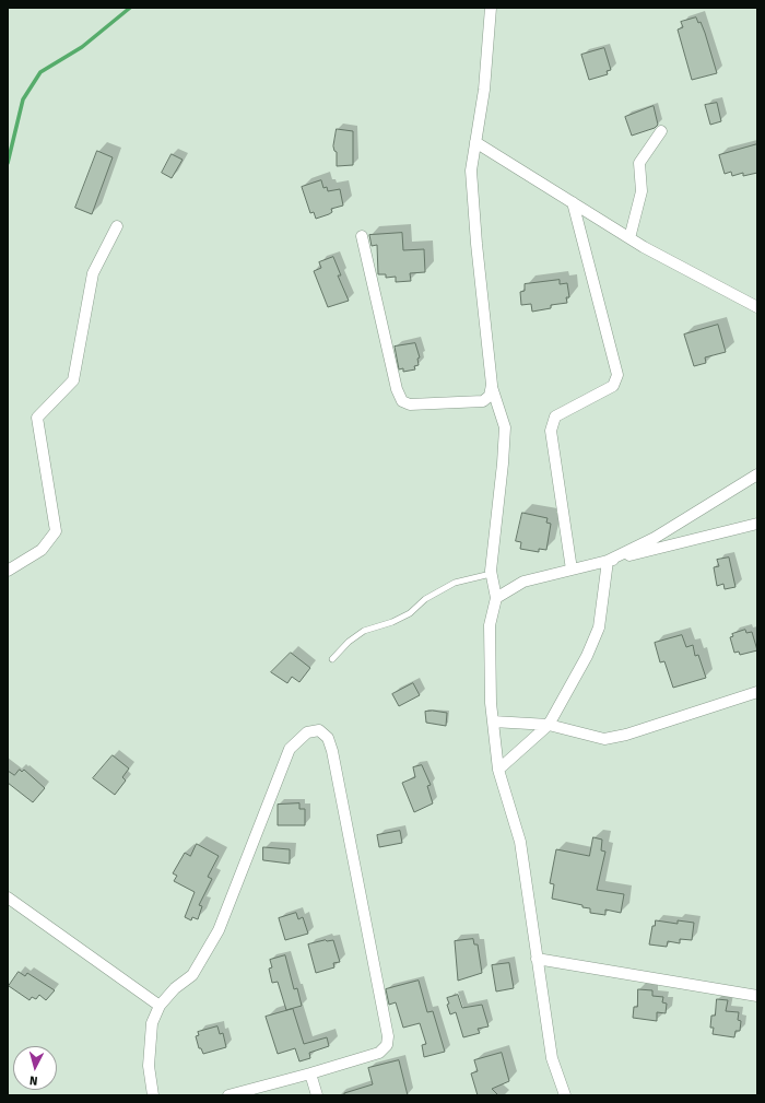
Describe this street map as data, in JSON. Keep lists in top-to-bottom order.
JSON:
{
  "north": "bottom"
}
